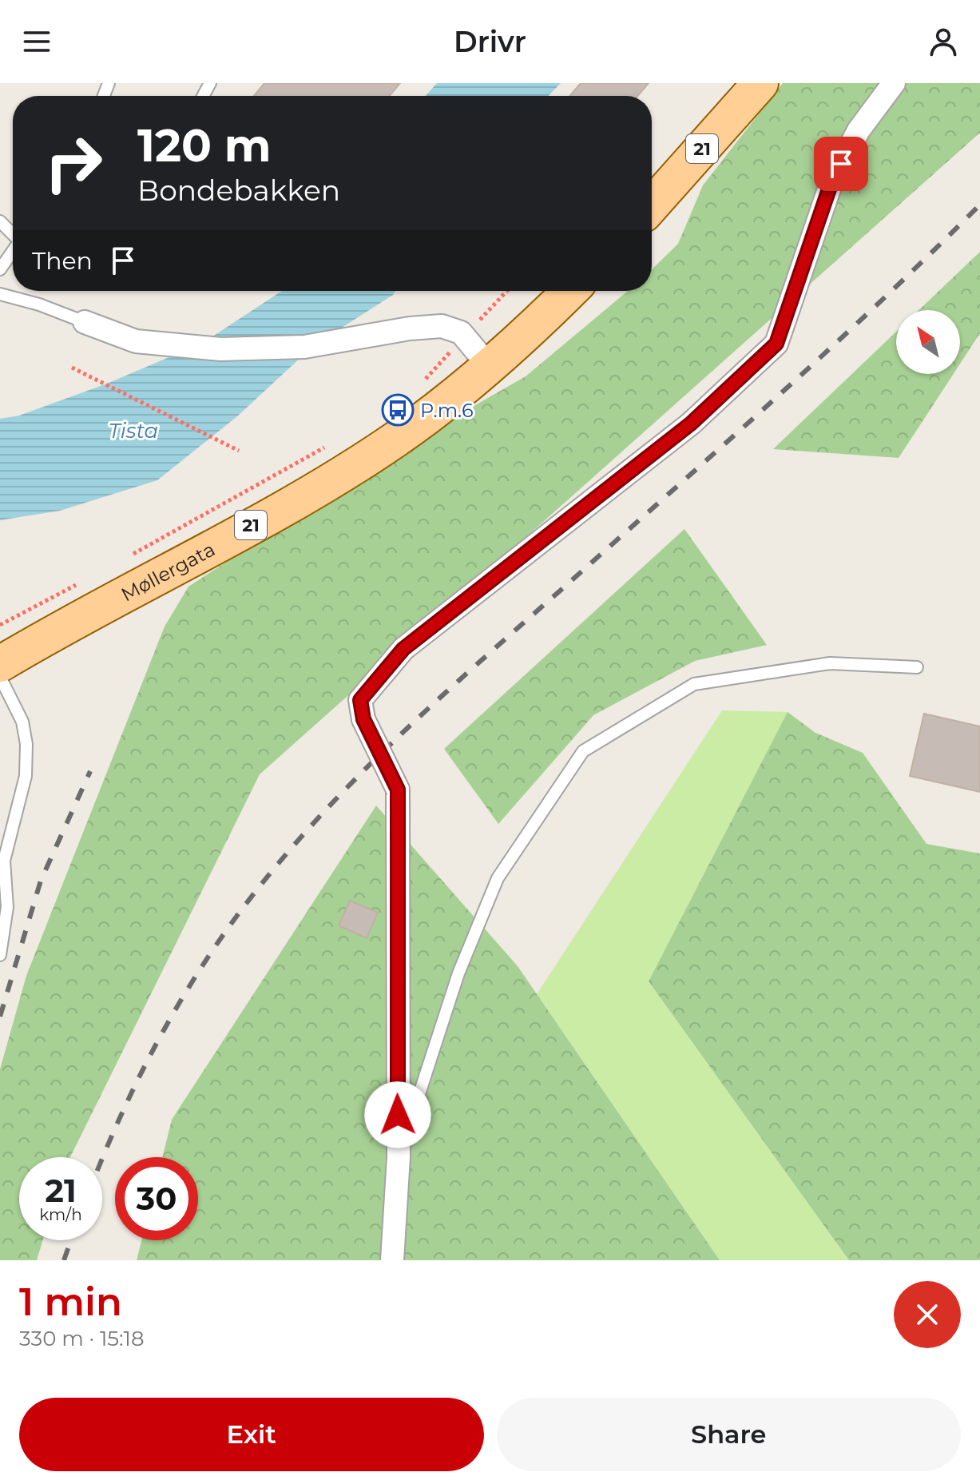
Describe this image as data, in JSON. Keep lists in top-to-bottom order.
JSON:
{
  "streets": {
    "main road": ["21", "Møllergata"]
  },
  "crossings": [
    ["21", "Møllergata"]
  ],
  "water": ["Tista"],
  "places": {
    "bus stop": ["P.m.6"]
  },
  "north": "top left",
  "page": {
    "header": "Drivr",
    "turn": ["120 m", "Bondebakken"],
    "then": "Then",
    "speed": "21 km/h",
    "limit": "30",
    "heading": ["1 min", "330 m · 15:18"],
    "buttons": ["Exit", "Share"]
  }
}
